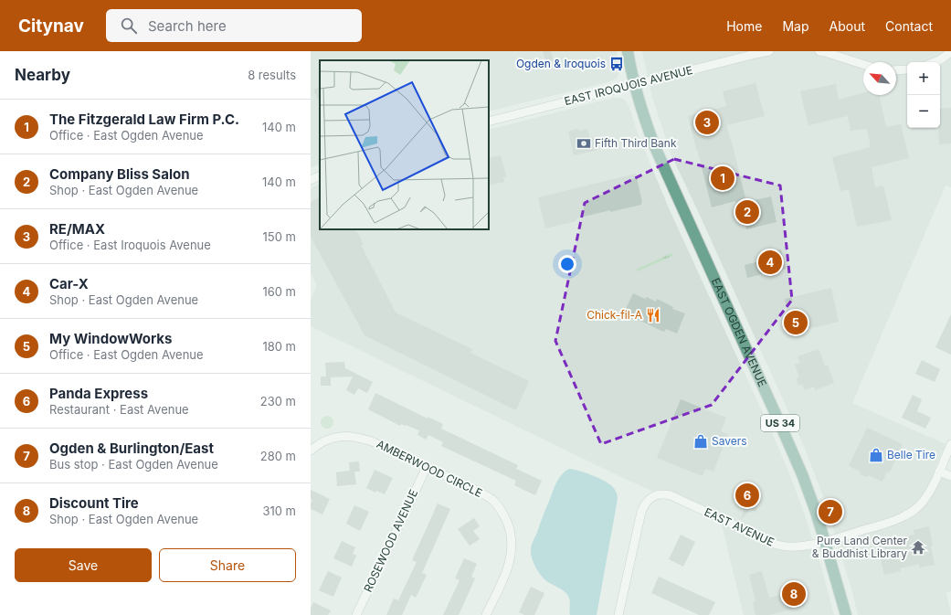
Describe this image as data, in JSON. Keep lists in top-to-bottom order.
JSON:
{
  "streets": {
    "main road": ["EAST OGDEN AVENUE", "US 34"],
    "street": [
      "EAST IROQUOIS AVENUE",
      "AMBERWOOD CIRCLE",
      "EAST AVENUE",
      "ROSEWOOD AVENUE"
    ]
  },
  "crossings": [
    ["EAST IROQUOIS AVENUE", "EAST OGDEN AVENUE"],
    ["EAST OGDEN AVENUE", "EAST AVENUE"],
    ["AMBERWOOD CIRCLE", "ROSEWOOD AVENUE"]
  ],
  "places": {
    "bus stop": ["Ogden & Iroquois"],
    "bank": ["Fifth Third Bank"],
    "restaurant": ["Chick-fil-A"],
    "shop": ["Savers", "Belle Tire"],
    "temple": ["Pure Land Center & Buddhist Library"]
  },
  "north": "top left",
  "page": {
    "header": "Citynav",
    "search": "Search here",
    "nav": [
      "Home",
      "Map",
      "About",
      "Contact"
    ],
    "heading": ["Nearby", "8 results"],
    "map_buttons": ["+", "−"],
    "list": [
      {
        "mark": "1",
        "name": "The Fitzgerald Law Firm P.C.",
        "note": "Office · East Ogden Avenue",
        "value": "140 m"
      },
      {
        "mark": "2",
        "name": "Company Bliss Salon",
        "note": "Shop · East Ogden Avenue",
        "value": "140 m"
      },
      {
        "mark": "3",
        "name": "RE/MAX",
        "note": "Office · East Iroquois Avenue",
        "value": "150 m"
      },
      {
        "mark": "4",
        "name": "Car-X",
        "note": "Shop · East Ogden Avenue",
        "value": "160 m"
      },
      {
        "mark": "5",
        "name": "My WindowWorks",
        "note": "Office · East Ogden Avenue",
        "value": "180 m"
      },
      {
        "mark": "6",
        "name": "Panda Express",
        "note": "Restaurant · East Avenue",
        "value": "230 m"
      },
      {
        "mark": "7",
        "name": "Ogden & Burlington/East",
        "note": "Bus stop · East Ogden Avenue",
        "value": "280 m"
      },
      {
        "mark": "8",
        "name": "Discount Tire",
        "note": "Shop · East Ogden Avenue",
        "value": "310 m"
      }
    ],
    "pins": [
      "3",
      "1",
      "2",
      "4",
      "5",
      "6",
      "7",
      "8"
    ],
    "buttons": ["Save", "Share"]
  }
}
